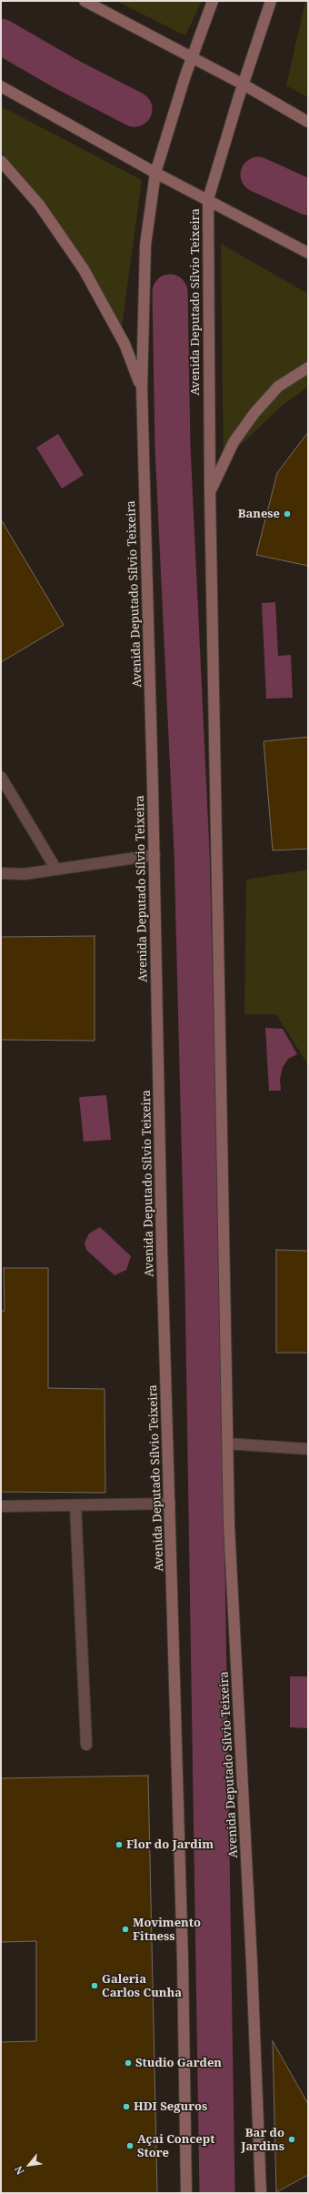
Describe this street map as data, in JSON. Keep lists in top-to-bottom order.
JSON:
{
  "streets": {
    "main road": ["Avenida Deputado Sílvio Teixeira"]
  },
  "places": [
    "Banese",
    "Flor do Jardim",
    "Movimento Fitness",
    "Galeria Carlos Cunha",
    "Studio Garden",
    "HDI Seguros",
    "Bar do Jardins",
    "Açai Concept Store"
  ],
  "north": "bottom left"
}
